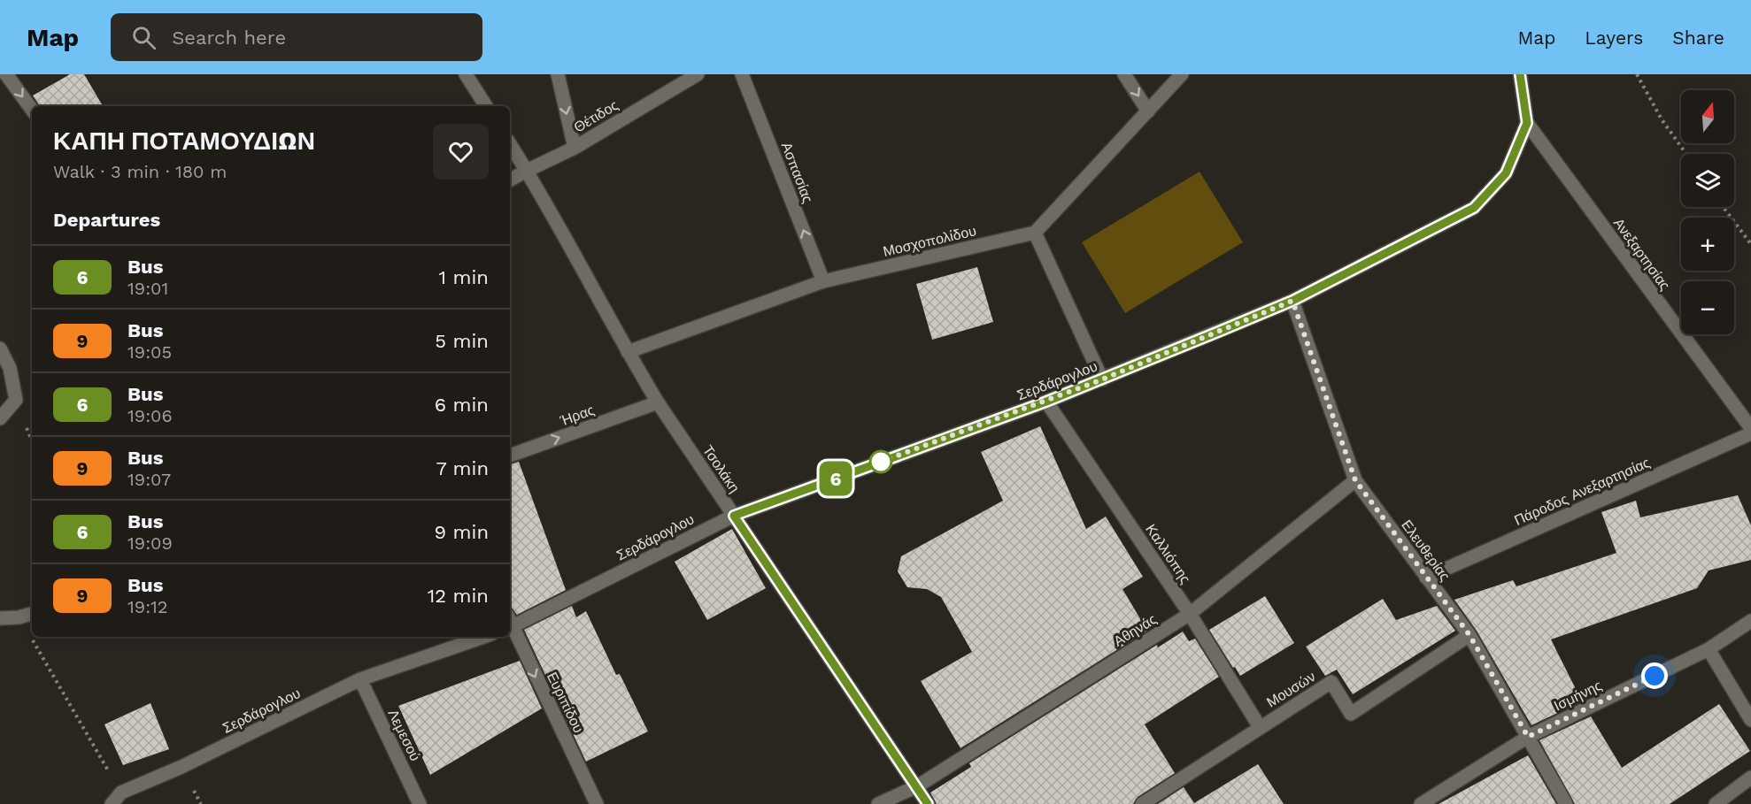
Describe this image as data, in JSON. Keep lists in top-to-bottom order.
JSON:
{
  "streets": {
    "street": [
      "Θέτιδος",
      "Ασπασίας",
      "Μοσχοπολίδου",
      "Ανεξαρτησίας",
      "Σερδάρογλου",
      "Ήρας",
      "Τσολάκη",
      "Πάροδος Ανεξαρτησίας",
      "Ελευθερίας",
      "Καλλιόπης",
      "Αθηνάς",
      "Μουσών",
      "Ισμήνης",
      "Ευριπίδου",
      "Λεμεσού"
    ]
  },
  "crossings": [
    ["Θέτιδος", "Τσολάκη"],
    ["Ασπασίας", "Μοσχοπολίδου"],
    ["Μοσχοπολίδου", "Τσολάκη"],
    ["Ανεξαρτησίας", "Σερδάρογλου"],
    ["Σερδάρογλου", "Τσολάκη"],
    ["Σερδάρογλου", "Ελευθερίας"],
    ["Σερδάρογλου", "Καλλιόπης"],
    ["Σερδάρογλου", "Λεμεσού"],
    ["Ήρας", "Τσολάκη"],
    ["Τσολάκη", "Αθηνάς"],
    ["Πάροδος Ανεξαρτησίας", "Ελευθερίας"],
    ["Ελευθερίας", "Αθηνάς"],
    ["Ελευθερίας", "Μουσών"],
    ["Ελευθερίας", "Ισμήνης"],
    ["Καλλιόπης", "Αθηνάς"],
    ["Καλλιόπης", "Μουσών"]
  ],
  "one_way": ["Ασπασίας", "Ήρας", "Ευριπίδου"],
  "lines": ["bus line 6"],
  "north": "top",
  "page": {
    "header": "Map",
    "search": "Search here",
    "nav": ["Map", "Layers", "Share"],
    "on_map": "6",
    "map_buttons": ["+", "−"],
    "heading": [
      ["ΚΑΠΗ ΠΟΤΑΜΟΥΔΙΩΝ", "Walk · 3 min · 180 m"],
      "Departures"
    ],
    "list": [
      {
        "mark": "6",
        "name": "Bus",
        "note": "19:01",
        "value": "1 min"
      },
      {
        "mark": "9",
        "name": "Bus",
        "note": "19:05",
        "value": "5 min"
      },
      {
        "mark": "6",
        "name": "Bus",
        "note": "19:06",
        "value": "6 min"
      },
      {
        "mark": "9",
        "name": "Bus",
        "note": "19:07",
        "value": "7 min"
      },
      {
        "mark": "6",
        "name": "Bus",
        "note": "19:09",
        "value": "9 min"
      },
      {
        "mark": "9",
        "name": "Bus",
        "note": "19:12",
        "value": "12 min"
      }
    ]
  }
}
